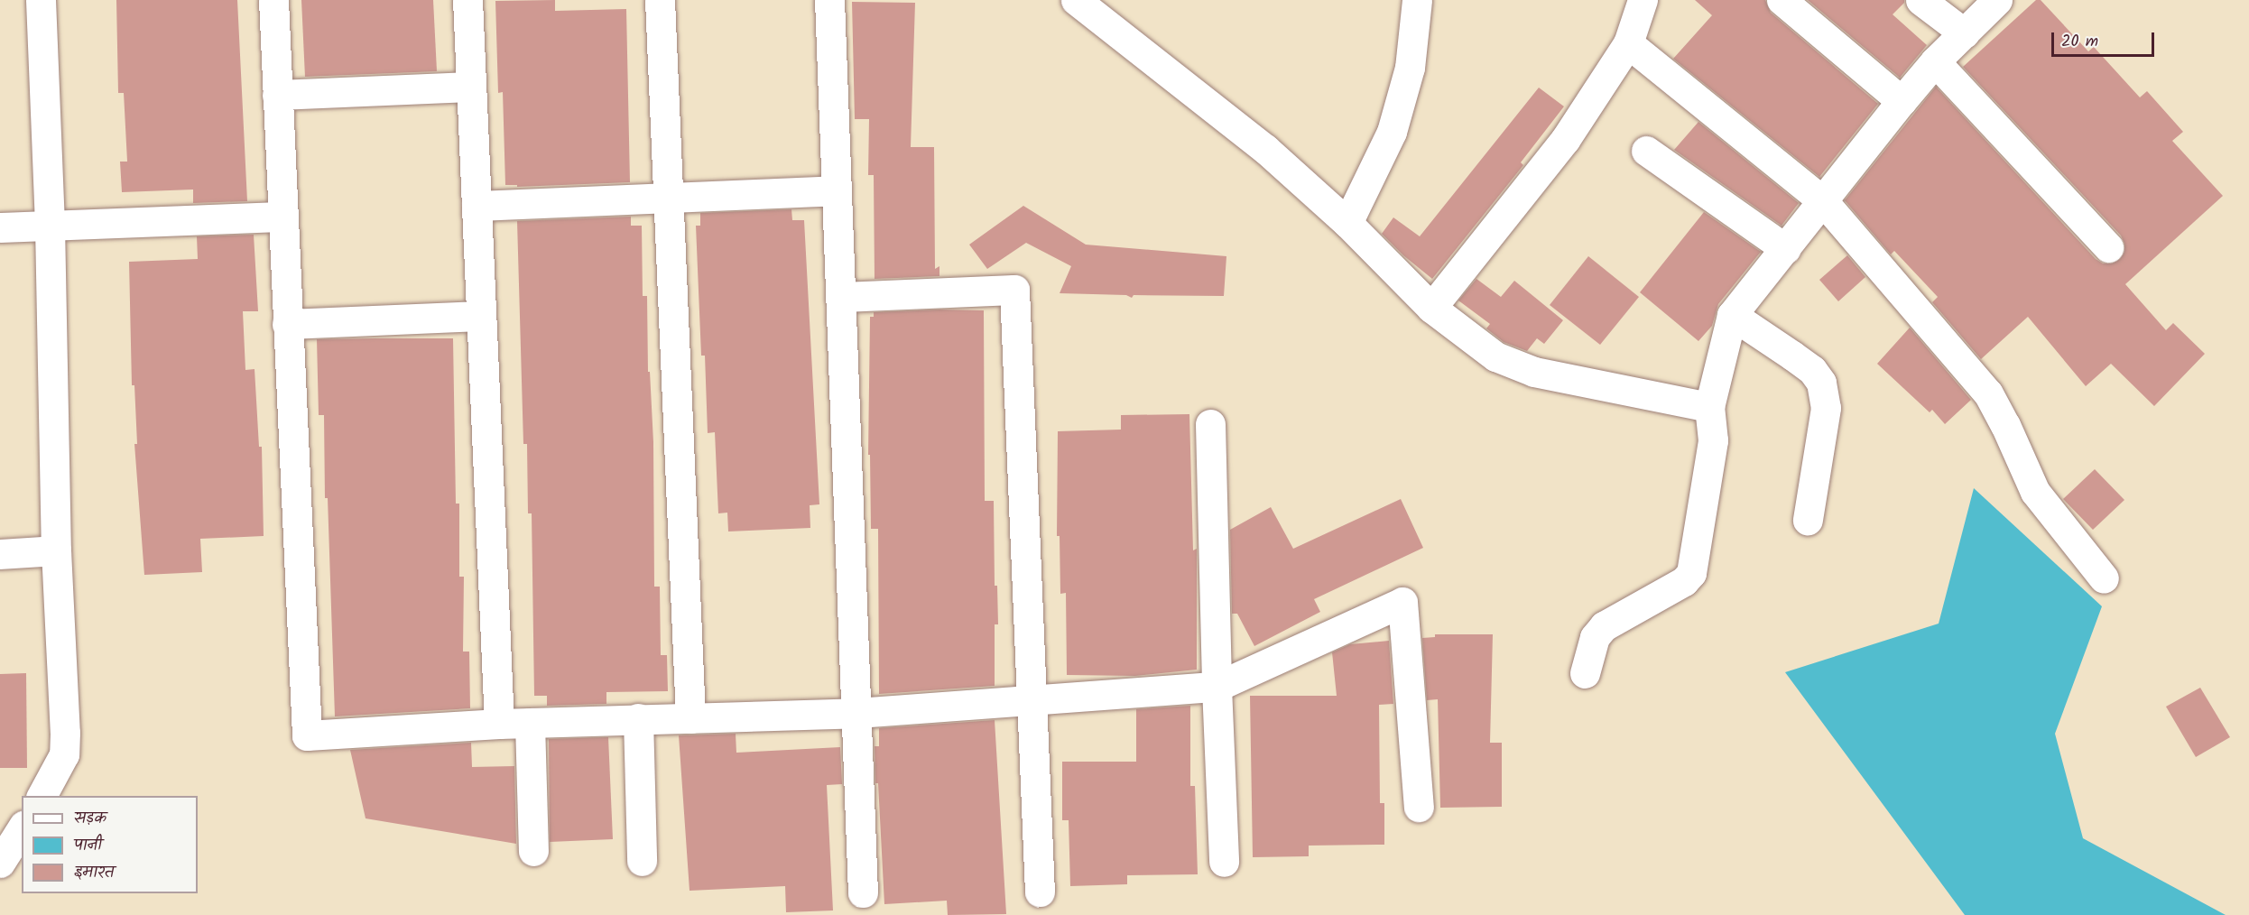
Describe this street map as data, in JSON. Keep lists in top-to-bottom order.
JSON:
{
  "legend": ["सड़क", "पानी", "इमारत"],
  "scale_bar": "20 m"
}
